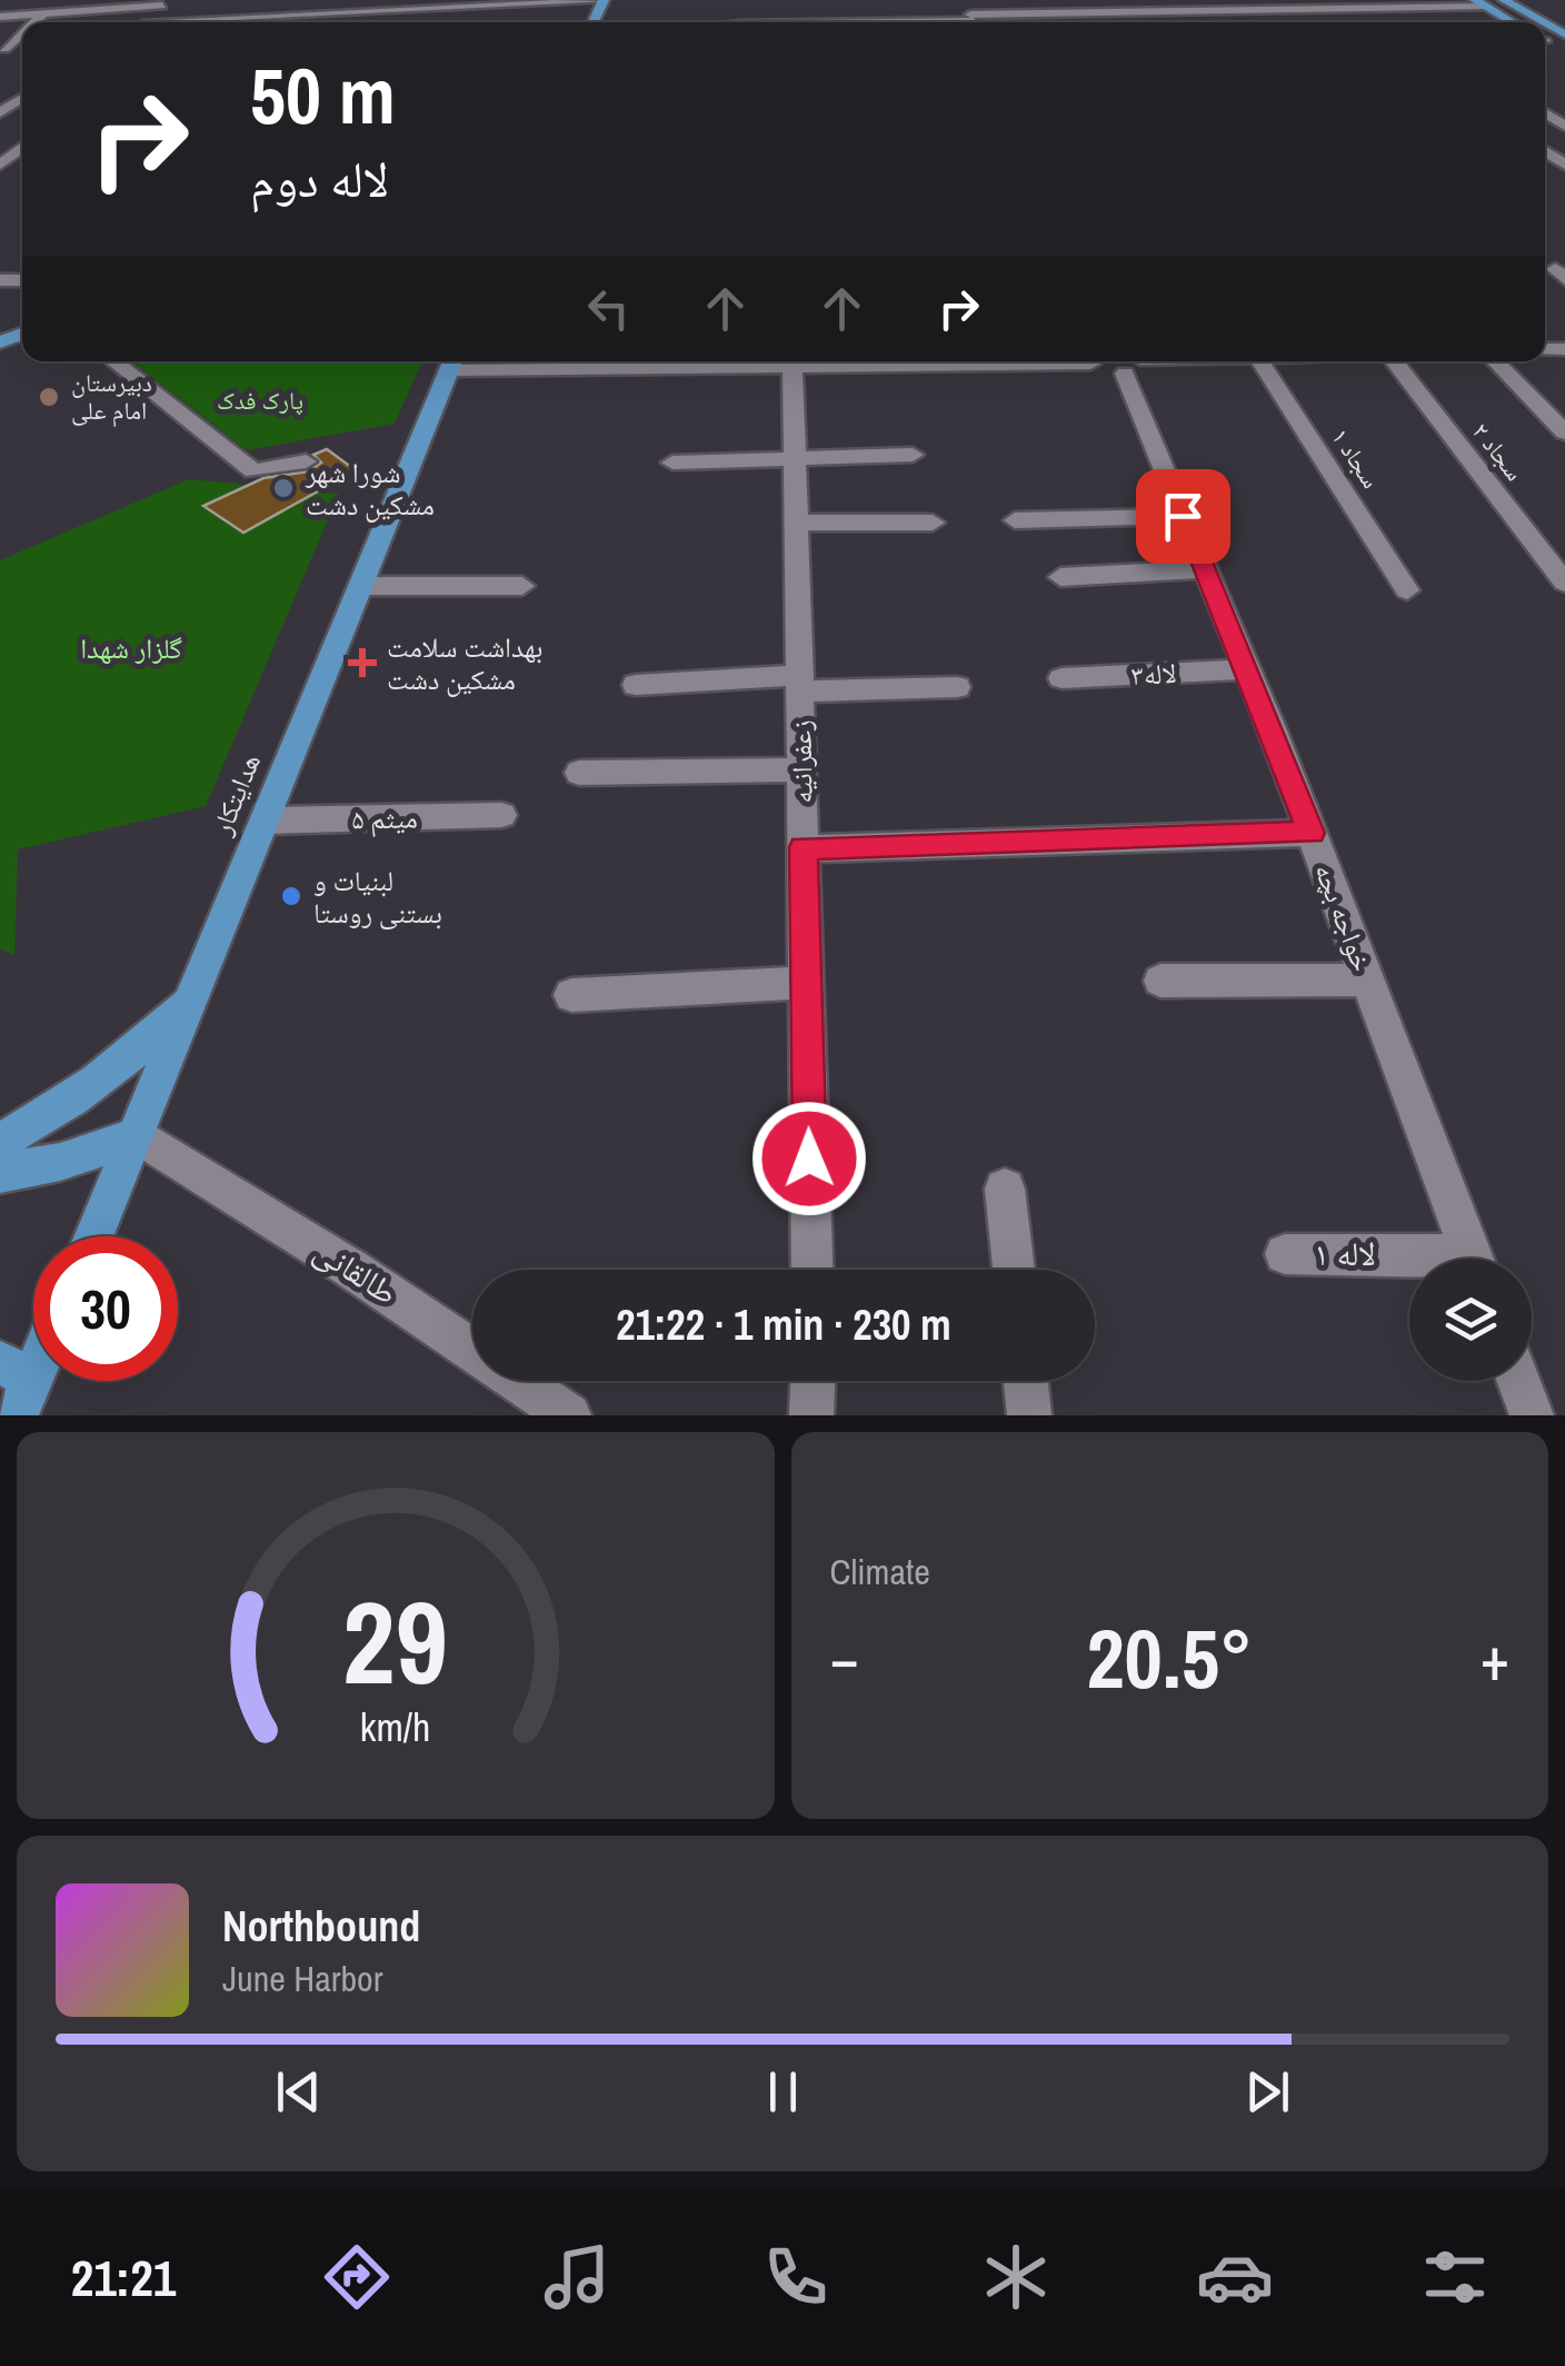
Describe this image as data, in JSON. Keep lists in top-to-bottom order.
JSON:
{
  "streets": {
    "main road": ["هدایتکار"],
    "street": [
      "سجاد ۲",
      "سجاد ۱",
      "لاله۳",
      "زعفرانیه",
      "میثم ۵",
      "خواجه بچه",
      "لاله ۱",
      "طالقانی"
    ]
  },
  "crossings": [
    ["لاله۳", "خواجه بچه"],
    ["هدایتکار", "میثم ۵"],
    ["هدایتکار", "طالقانی"]
  ],
  "parks": ["پارک فدک", "گلزار شهدا"],
  "places": {
    "other": ["دبیرستان امام علی", "شورا شهر مشکین دشت", "لبنیات و بستنی روستا"],
    "health": ["بهداشت سلامت مشکین دشت"]
  },
  "page": {
    "turn": ["50 m", "لاله دوم"],
    "limit": "30",
    "trip": "21:22 · 1 min · 230 m",
    "tile": "Climate",
    "heat": ["−", "20.5°", "+"],
    "song": ["Northbound", "June Harbor"],
    "tabs": "21:21",
    "gauge": ["29", "km/h"]
  }
}
